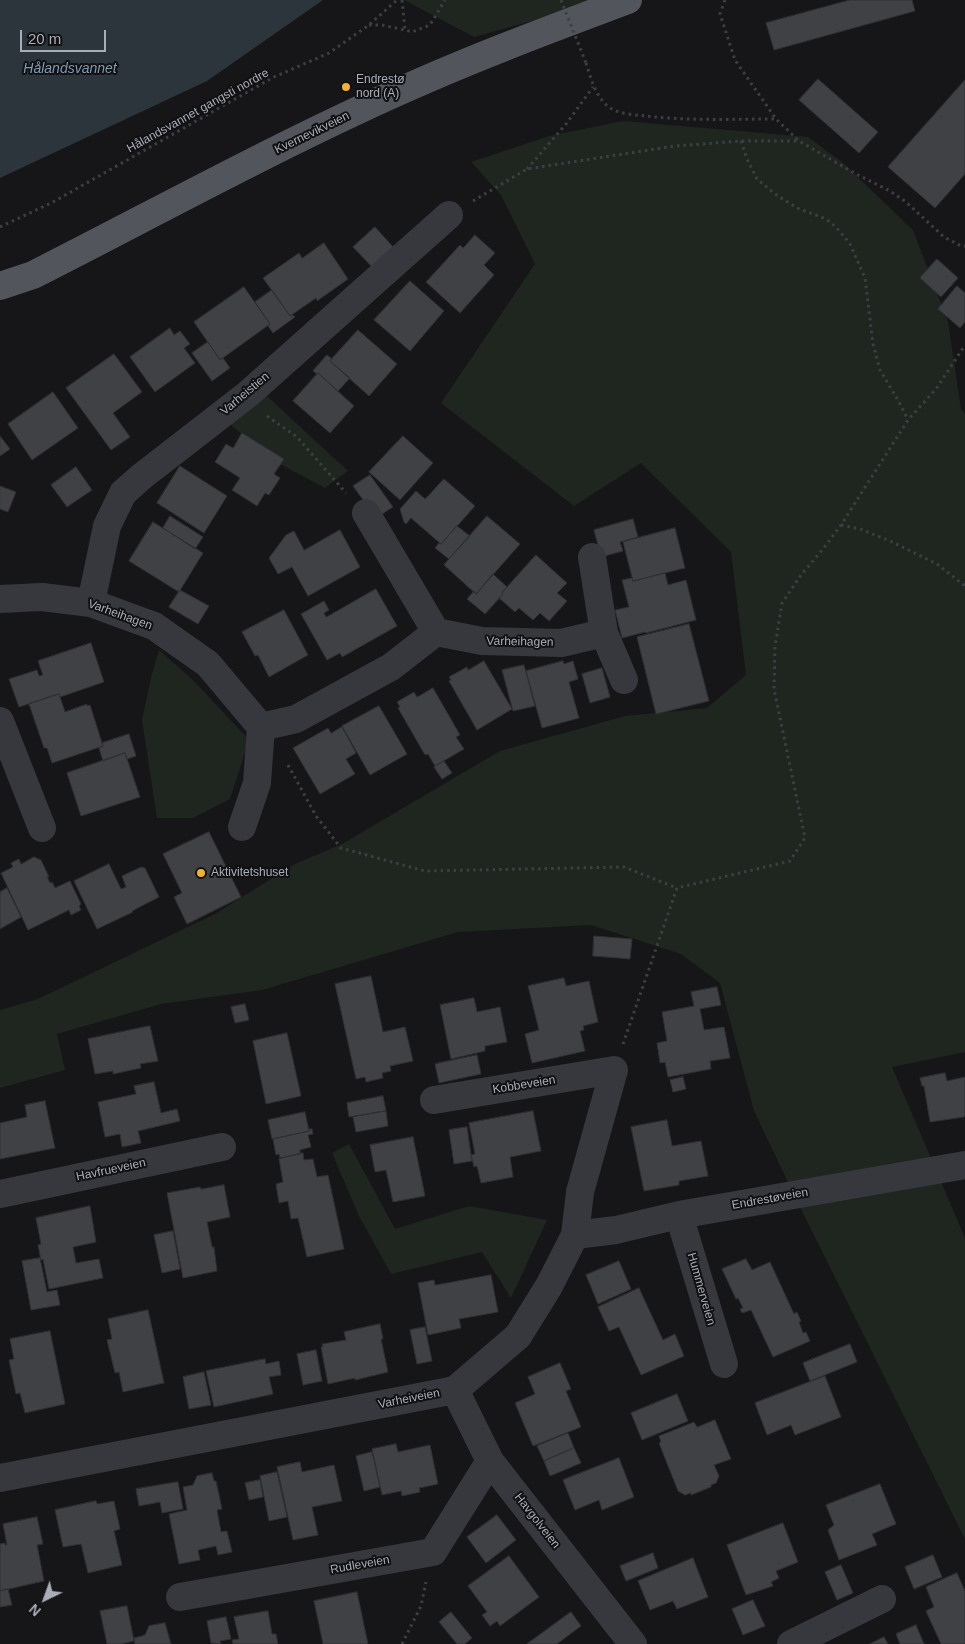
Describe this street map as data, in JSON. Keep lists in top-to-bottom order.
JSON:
{
  "streets": {
    "main road": ["Kvernevikveien"],
    "street": [
      "Varheistien",
      "Varheihagen",
      "Kobbeveien",
      "Havfrueveien",
      "Endrestøveien",
      "Hummerveien",
      "Varheiveien",
      "Havgolveien",
      "Rudleveien"
    ],
    "path": ["Hålandsvannet gangsti nordre"]
  },
  "crossings": [
    ["Varheistien", "Varheihagen"],
    ["Kobbeveien", "Varheiveien"],
    ["Endrestøveien", "Hummerveien"],
    ["Endrestøveien", "Varheiveien"],
    ["Varheiveien", "Havgolveien"]
  ],
  "water": ["Hålandsvannet"],
  "places": ["Endrestø nord (A)", "Aktivitetshuset"],
  "scale_bar": "20 m",
  "north": "bottom left"
}
